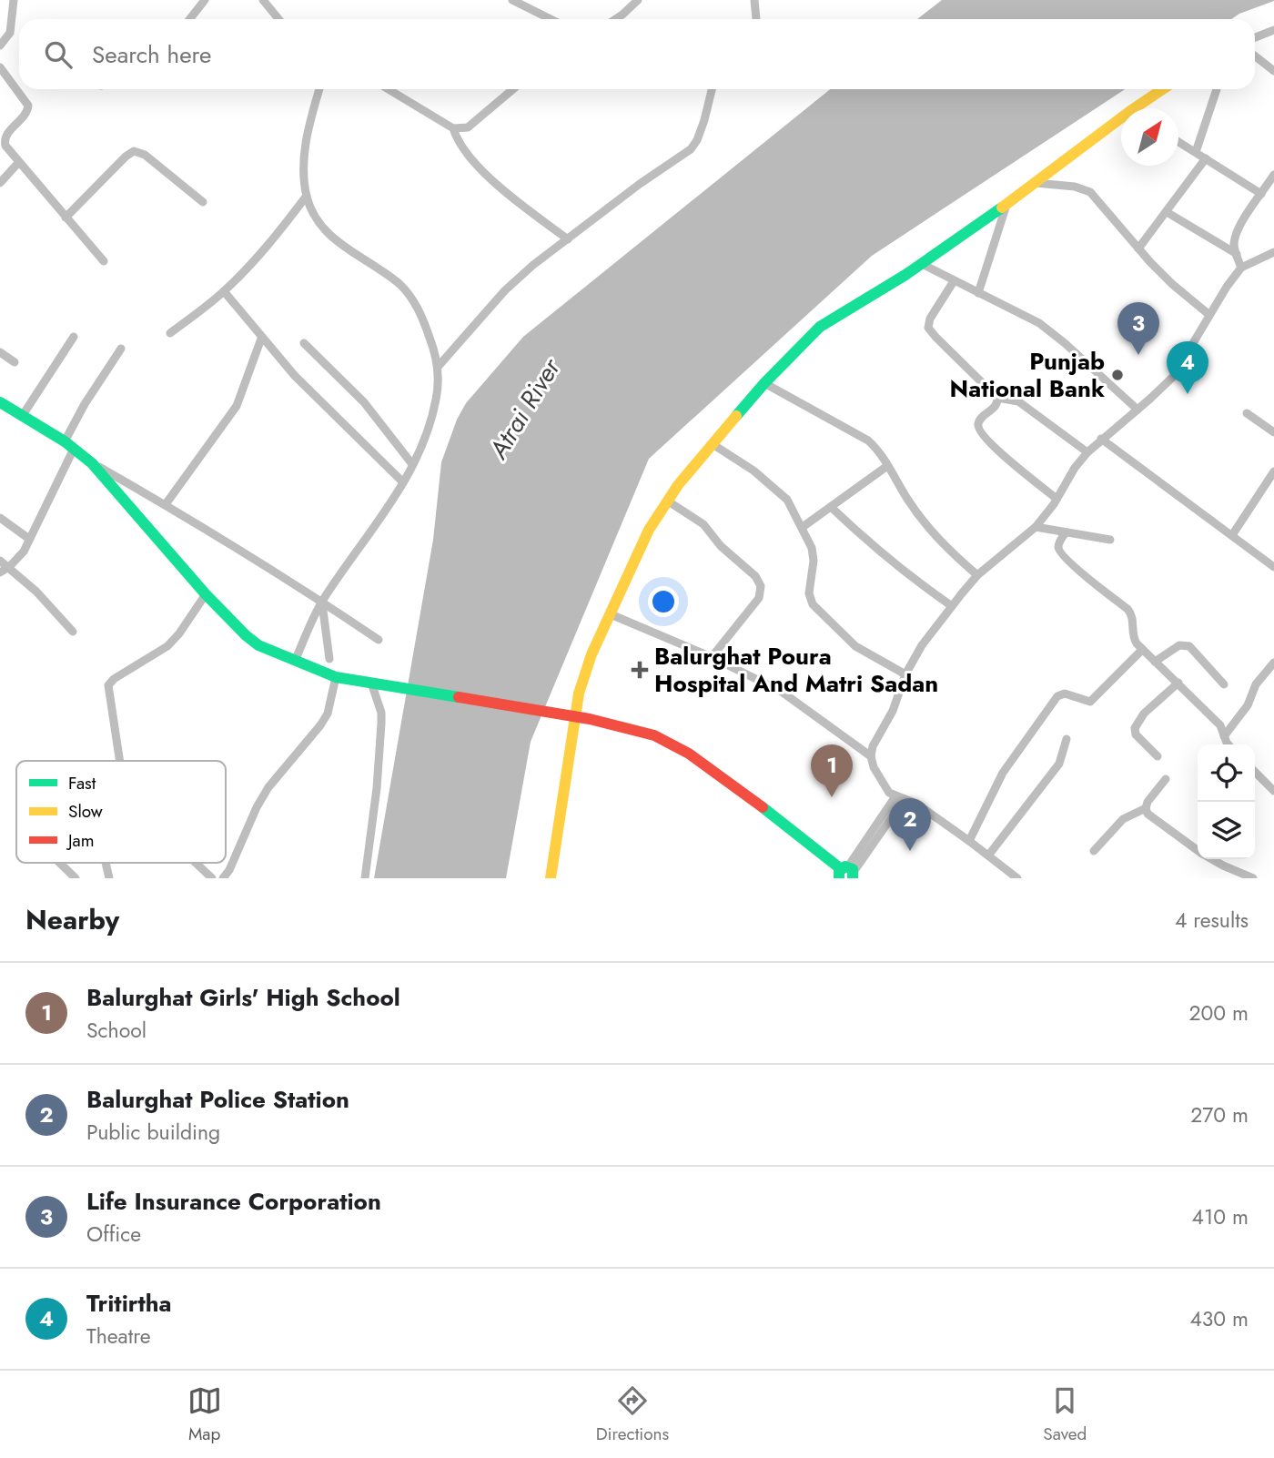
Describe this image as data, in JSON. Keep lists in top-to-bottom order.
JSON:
{
  "water": ["Atrai River"],
  "places": {
    "other": ["Punjab National Bank"],
    "health": ["Balurghat Poura Hospital And Matri Sadan"]
  },
  "legend": ["Fast", "Slow", "Jam"],
  "north": "top right",
  "page": {
    "search": "Search here",
    "pins": [
      "3",
      "4",
      "1",
      "2"
    ],
    "heading": ["Nearby", "4 results"],
    "list": [
      {
        "mark": "1",
        "name": "Balurghat Girls' High School",
        "note": "School",
        "value": "200 m"
      },
      {
        "mark": "2",
        "name": "Balurghat Police Station",
        "note": "Public building",
        "value": "270 m"
      },
      {
        "mark": "3",
        "name": "Life Insurance Corporation",
        "note": "Office",
        "value": "410 m"
      },
      {
        "mark": "4",
        "name": "Tritirtha",
        "note": "Theatre",
        "value": "430 m"
      }
    ],
    "nav": ["Map", "Directions", "Saved"]
  }
}
